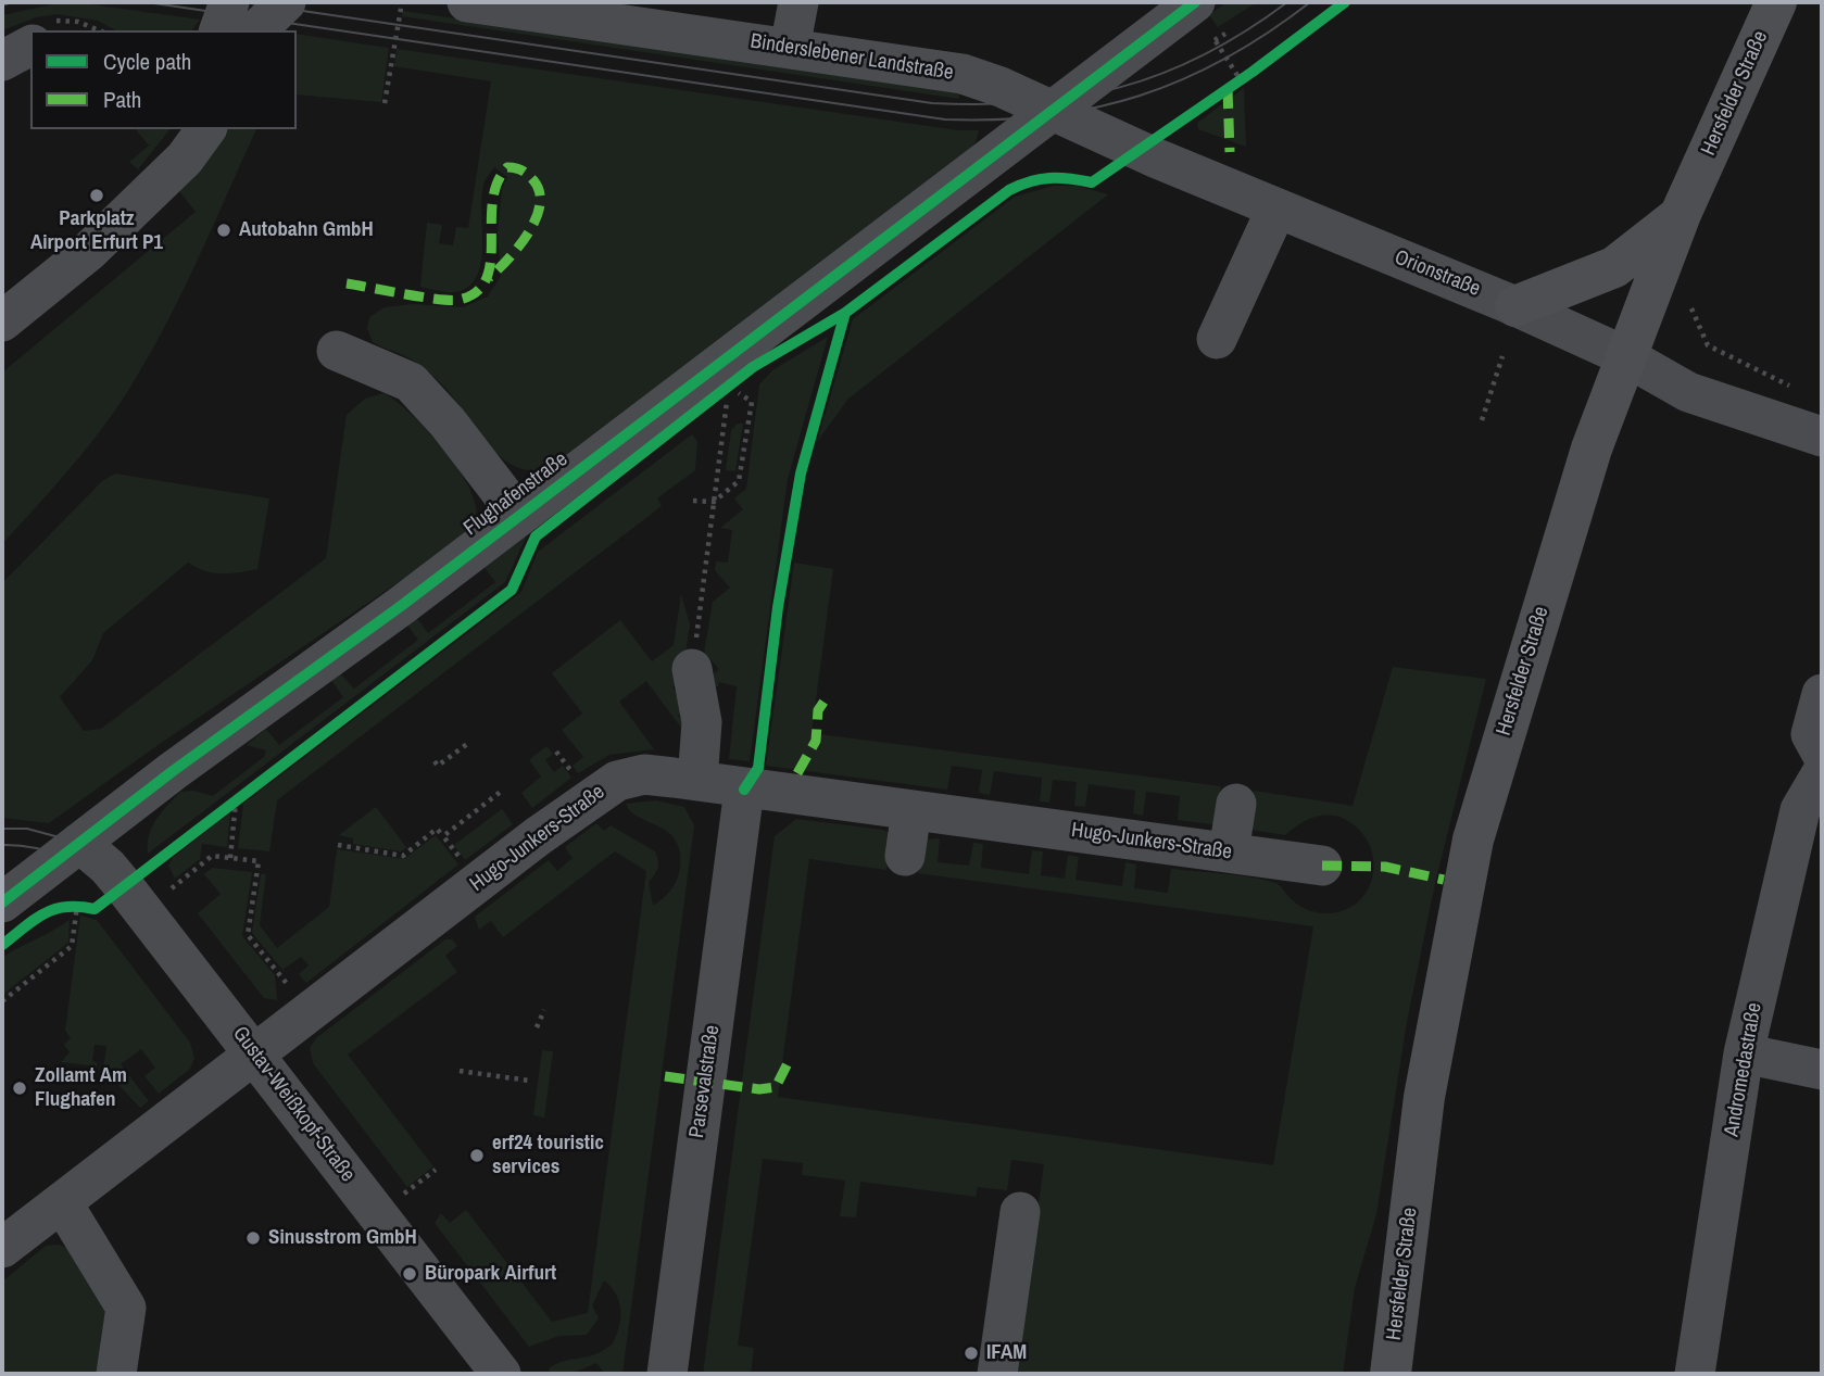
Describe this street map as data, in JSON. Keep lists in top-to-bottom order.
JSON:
{
  "streets": {
    "main road": ["Hersfelder Straße"],
    "street": [
      "Binderslebener Landstraße",
      "Orionstraße",
      "Flughafenstraße",
      "Hugo-Junkers-Straße",
      "Andromedastraße",
      "Parsevalstraße",
      "Gustav-Weißkopf-Straße"
    ]
  },
  "crossings": [
    ["Binderslebener Landstraße", "Orionstraße"],
    ["Binderslebener Landstraße", "Flughafenstraße"],
    ["Hersfelder Straße", "Orionstraße"],
    ["Orionstraße", "Flughafenstraße"],
    ["Flughafenstraße", "Gustav-Weißkopf-Straße"],
    ["Hugo-Junkers-Straße", "Parsevalstraße"],
    ["Hugo-Junkers-Straße", "Gustav-Weißkopf-Straße"]
  ],
  "places": [
    "Parkplatz Airport Erfurt P1",
    "Autobahn GmbH",
    "Zollamt Am Flughafen",
    "erf24 touristic services",
    "Sinusstrom GmbH",
    "Büropark Airfurt",
    "IFAM"
  ],
  "legend": ["Cycle path", "Path"]
}
